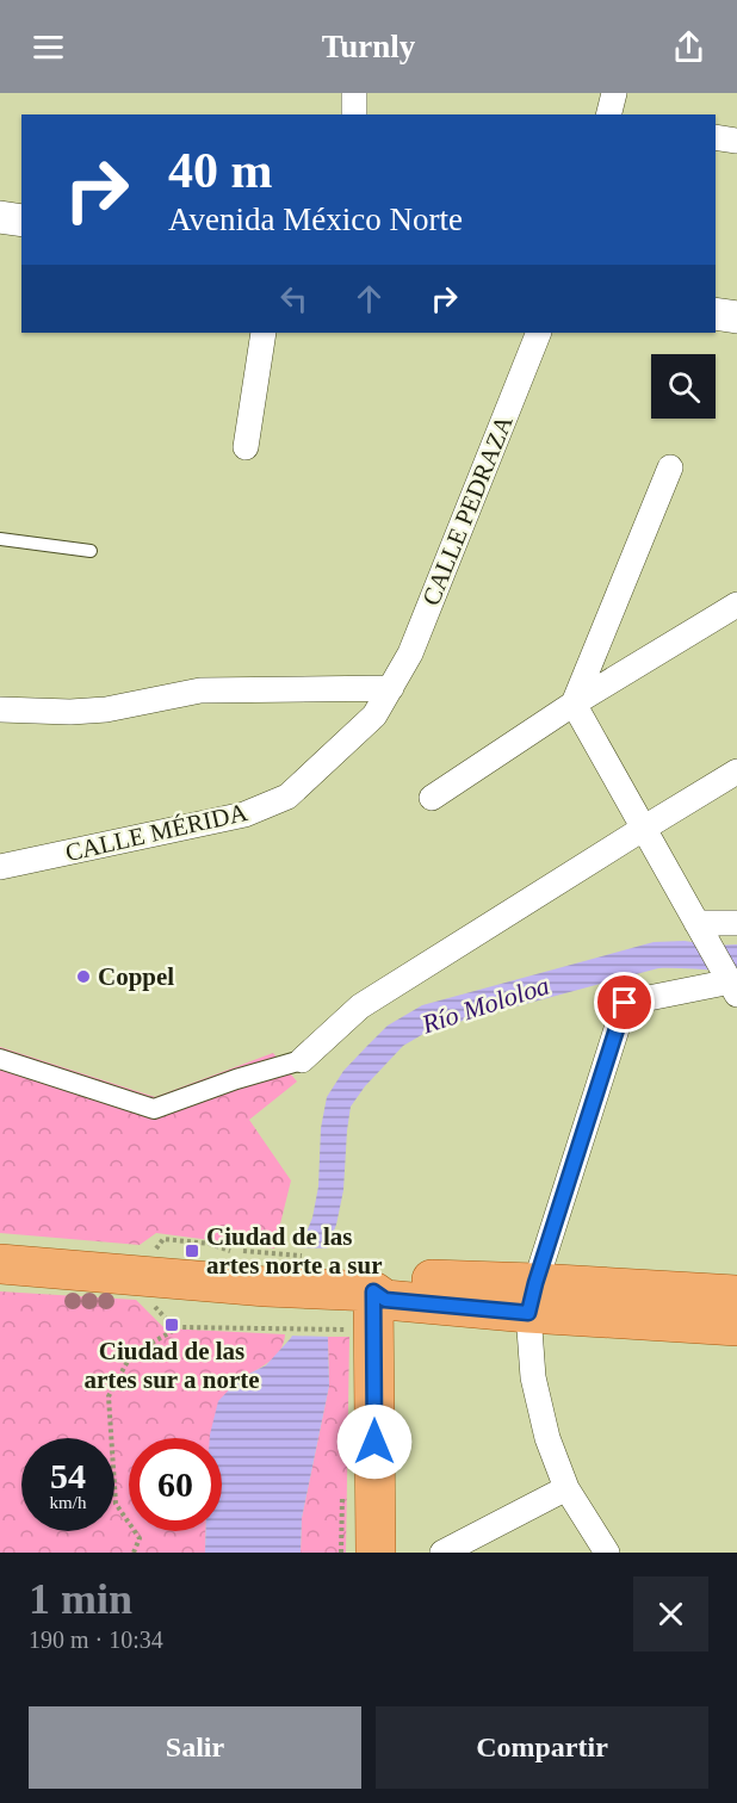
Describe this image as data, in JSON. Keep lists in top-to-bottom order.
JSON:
{
  "streets": {
    "street": ["CALLE PEDRAZA", "CALLE MÉRIDA"]
  },
  "crossings": [
    ["CALLE PEDRAZA", "CALLE MÉRIDA"]
  ],
  "water": ["Río Mololoa"],
  "places": {
    "other": ["Coppel"],
    "transit": ["Ciudad de las artes norte a sur", "Ciudad de las artes sur a norte"]
  },
  "page": {
    "header": "Turnly",
    "turn": ["40 m", "Avenida México Norte"],
    "speed": "54 km/h",
    "limit": "60",
    "heading": ["1 min", "190 m · 10:34"],
    "buttons": ["Salir", "Compartir"]
  }
}
